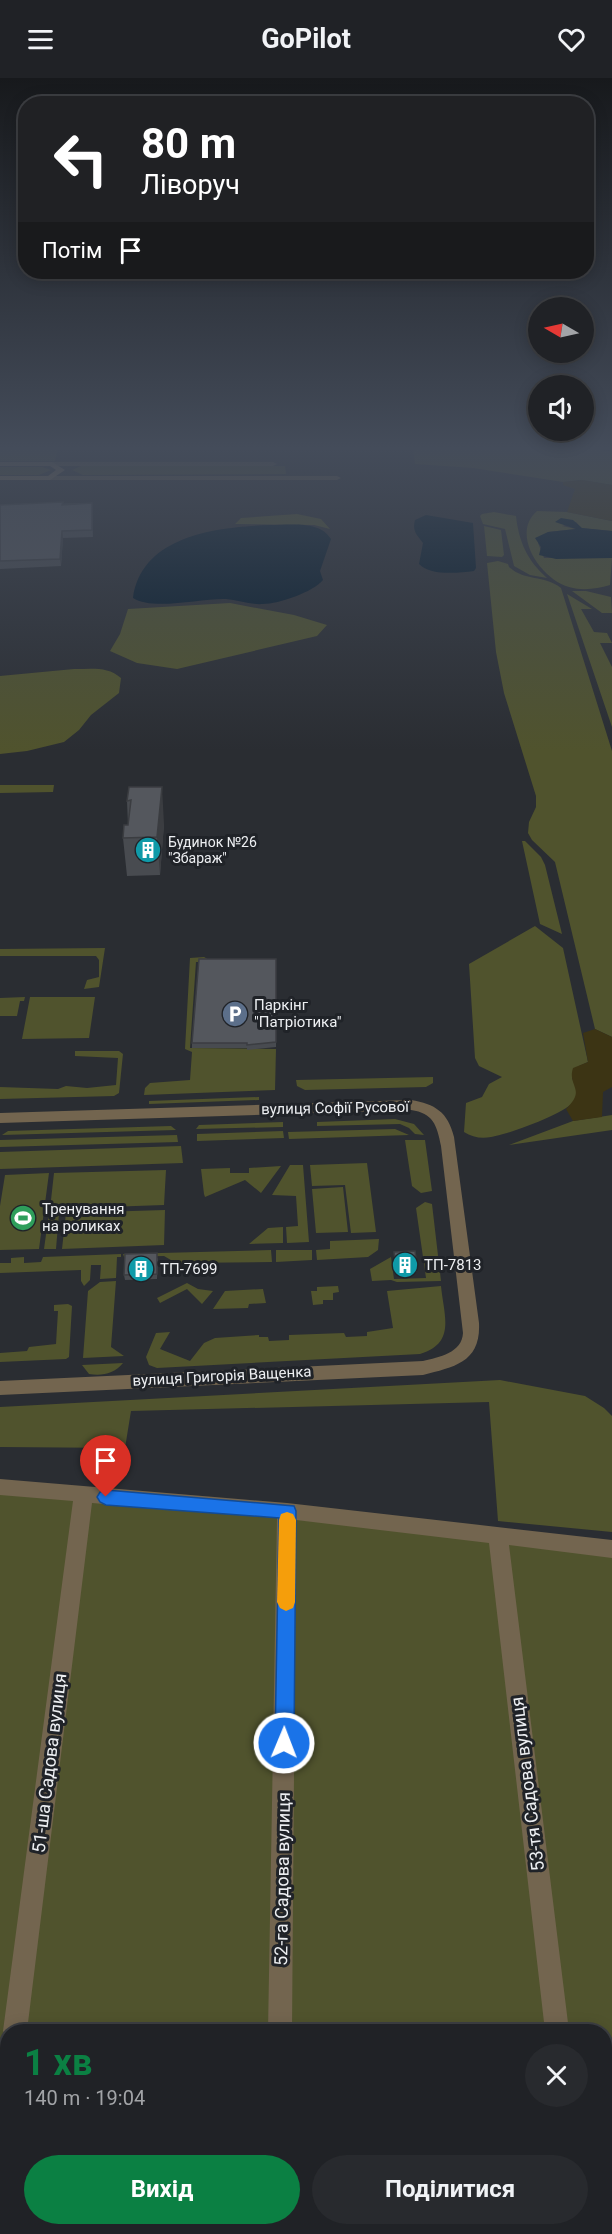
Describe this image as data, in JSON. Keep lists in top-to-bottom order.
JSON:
{
  "streets": {
    "street": [
      "вулиця Софії Русової",
      "вулиця Григорія Ващенка",
      "51-ша Садова вулиця",
      "53-тя Садова вулиця",
      "52-га Садова вулиця"
    ]
  },
  "crossings": [
    ["вулиця Софії Русової", "вулиця Григорія Ващенка"]
  ],
  "places": {
    "building": ["Будинок №26 \"Збараж\"", "ТП-7813", "ТП-7699"],
    "parking": ["Паркінг \"Патріотика\""],
    "sports": ["Тренування на роликах"]
  },
  "north": "left",
  "page": {
    "header": "GoPilot",
    "turn": ["80 m", "Ліворуч"],
    "then": "Потім",
    "heading": ["1 хв", "140 m · 19:04"],
    "buttons": ["Вихід", "Поділитися"]
  }
}
